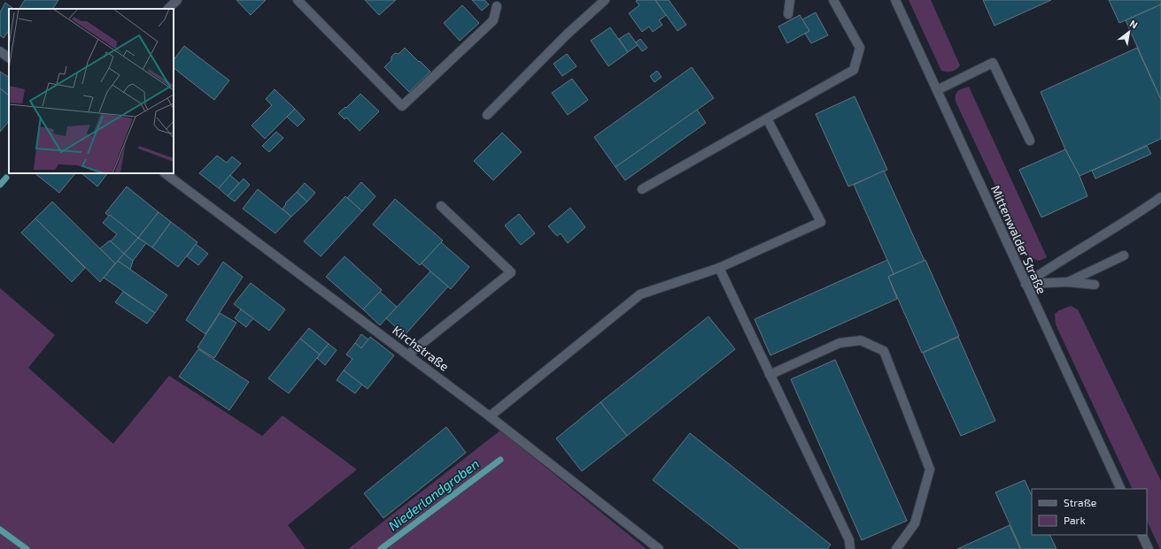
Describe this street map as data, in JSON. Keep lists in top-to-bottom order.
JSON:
{
  "streets": {
    "street": ["Mittenwalder Straße", "Kirchstraße"]
  },
  "water": ["Niederlandgraben"],
  "legend": ["Straße", "Park"],
  "north": "top right"
}
